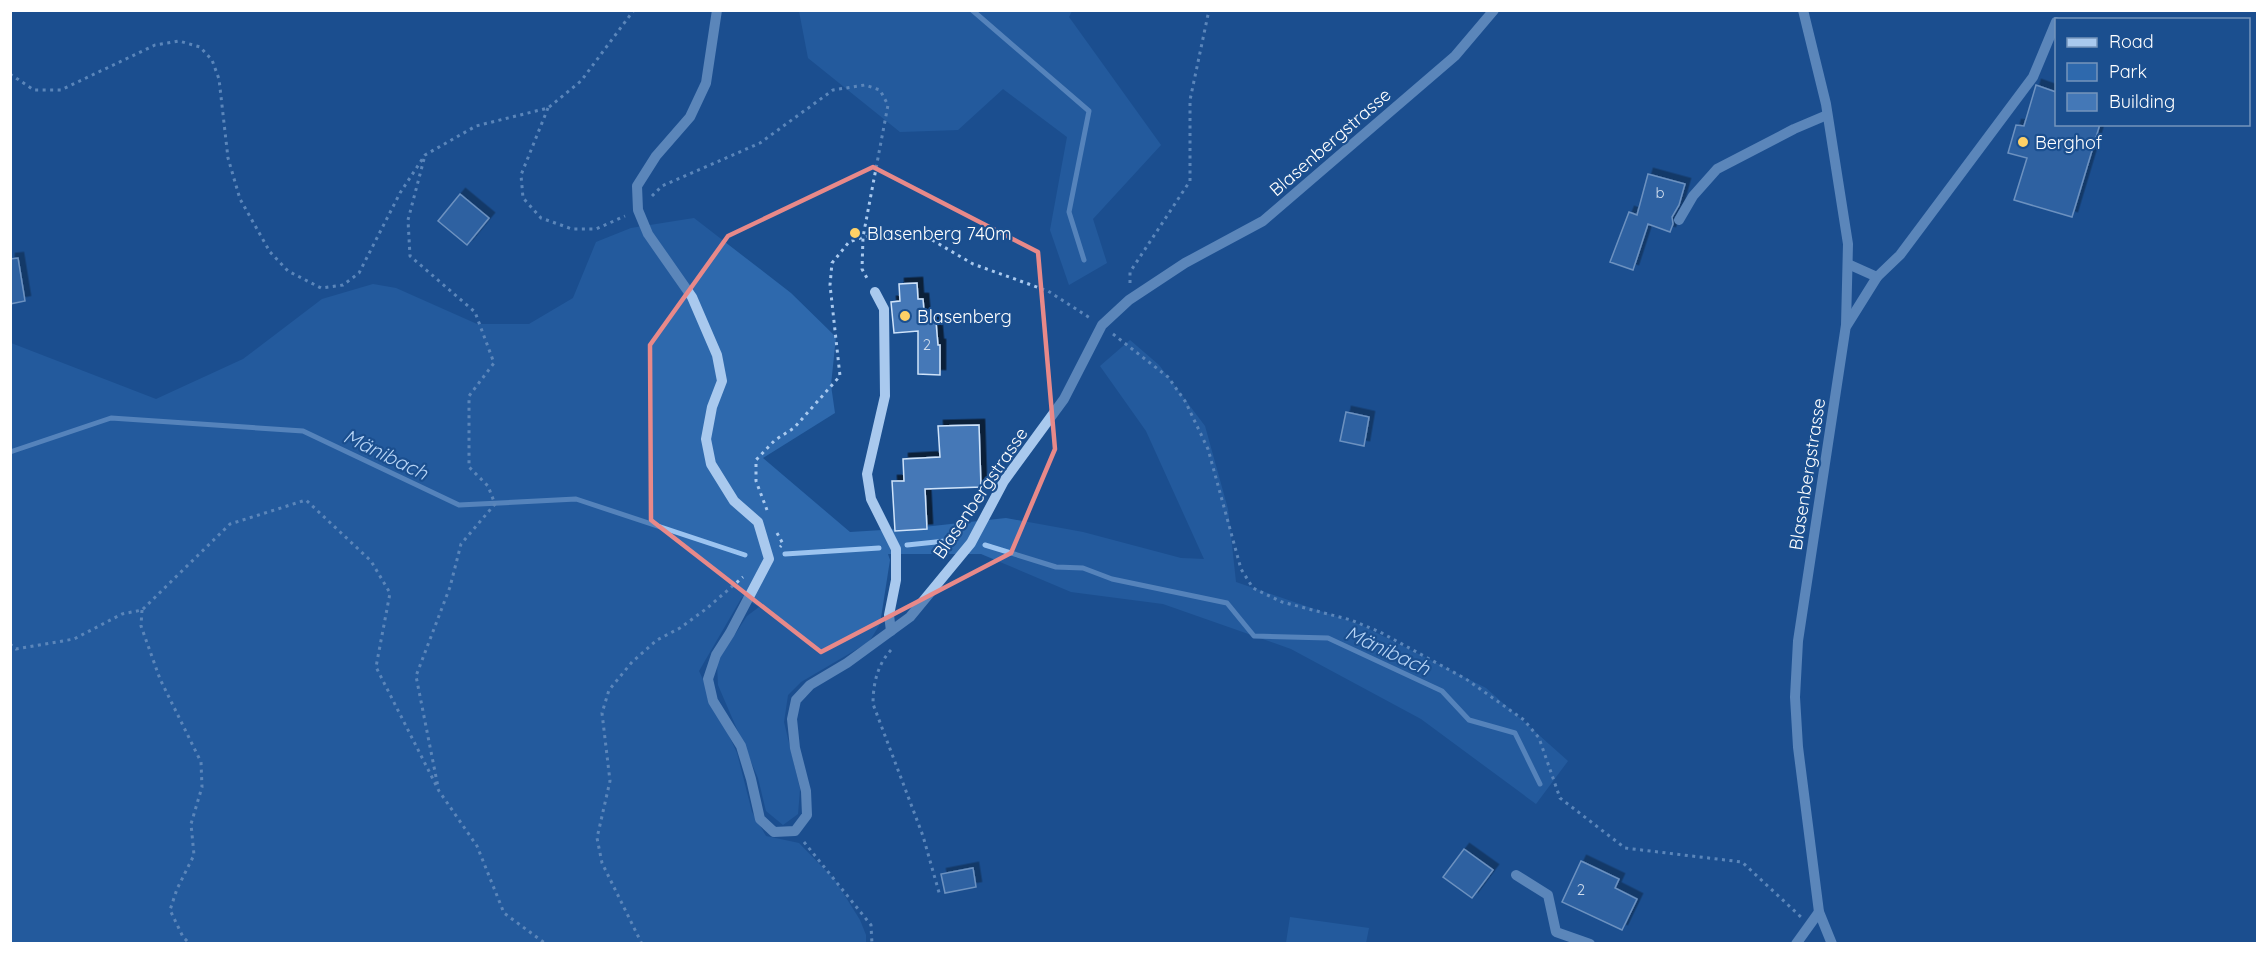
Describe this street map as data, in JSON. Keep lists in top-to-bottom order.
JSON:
{
  "streets": {
    "street": ["Blasenbergstrasse"]
  },
  "water": ["Mänibach"],
  "places": ["Berghof", "Blasenberg 740m", "Blasenberg"],
  "house_numbers": ["b", "2", "2"],
  "legend": ["Road", "Park", "Building"]
}
